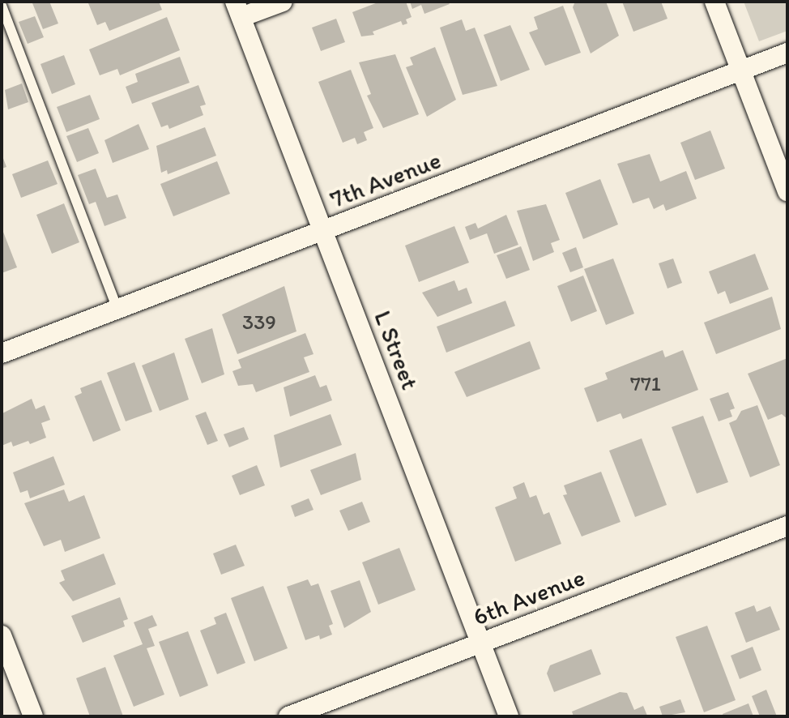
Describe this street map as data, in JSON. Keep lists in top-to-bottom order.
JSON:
{
  "streets": {
    "street": ["7th Avenue", "L Street", "6th Avenue"]
  },
  "crossings": [
    ["7th Avenue", "L Street"],
    ["L Street", "6th Avenue"]
  ],
  "house_numbers": ["339", "771"]
}
